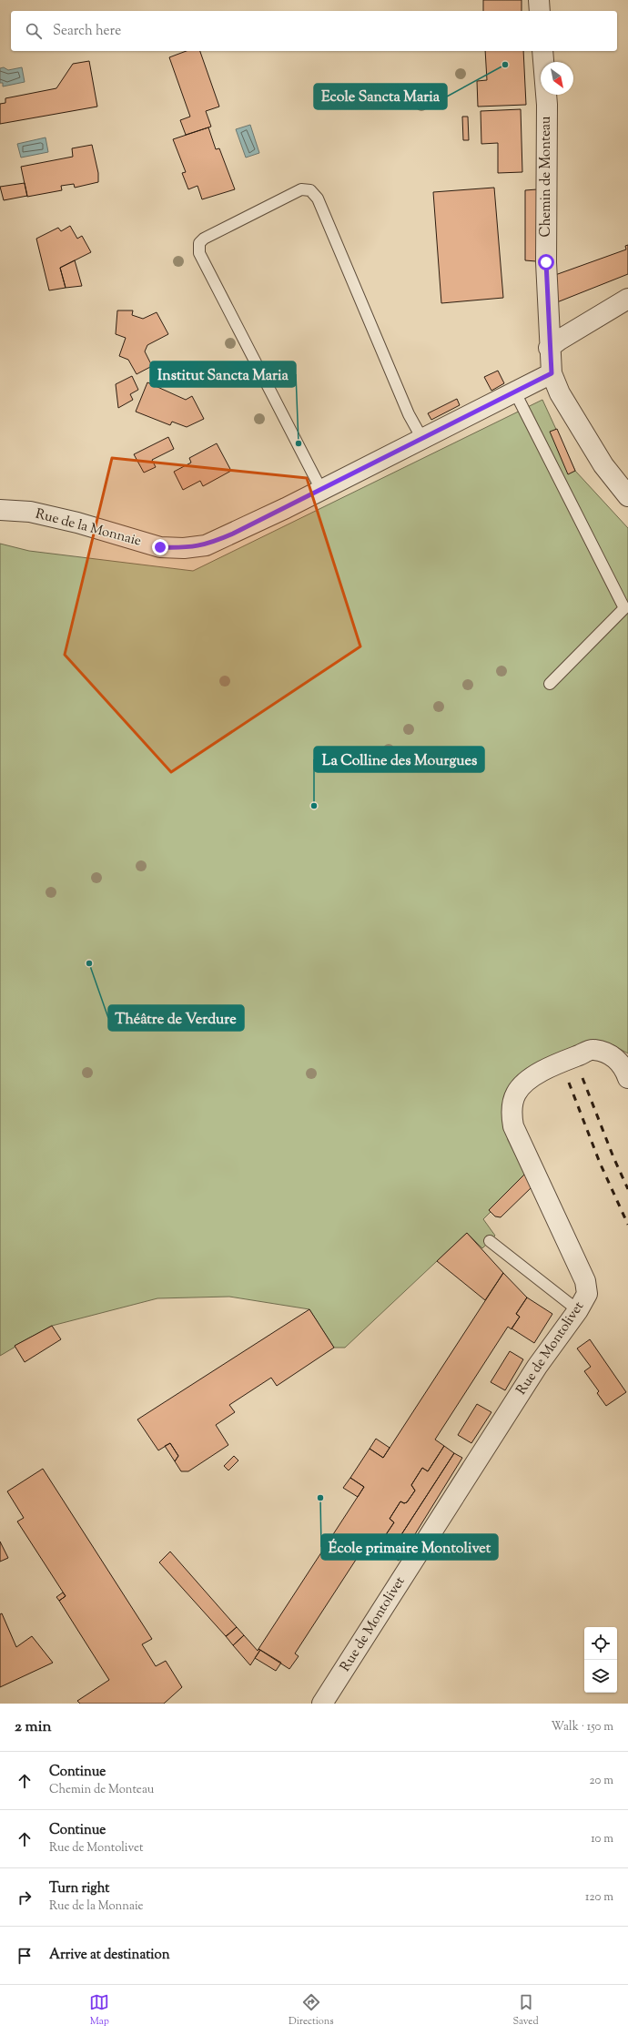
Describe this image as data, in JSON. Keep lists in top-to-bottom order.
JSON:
{
  "streets": {
    "street": ["Chemin de Monteau", "Rue de la Monnaie", "Rue de Montolivet"]
  },
  "places": [
    "Ecole Sancta Maria",
    "Institut Sancta Maria",
    "La Colline des Mourgues",
    "Théâtre de Verdure",
    "École primaire Montolivet"
  ],
  "north": "bottom right",
  "page": {
    "search": "Search here",
    "heading": ["2 min", "Walk · 150 m"],
    "list": [
      ["Continue", "Chemin de Monteau", "20 m"],
      ["Continue", "Rue de Montolivet", "10 m"],
      ["Turn right", "Rue de la Monnaie", "120 m"],
      "Arrive at destination"
    ],
    "nav": ["Map", "Directions", "Saved"]
  }
}
